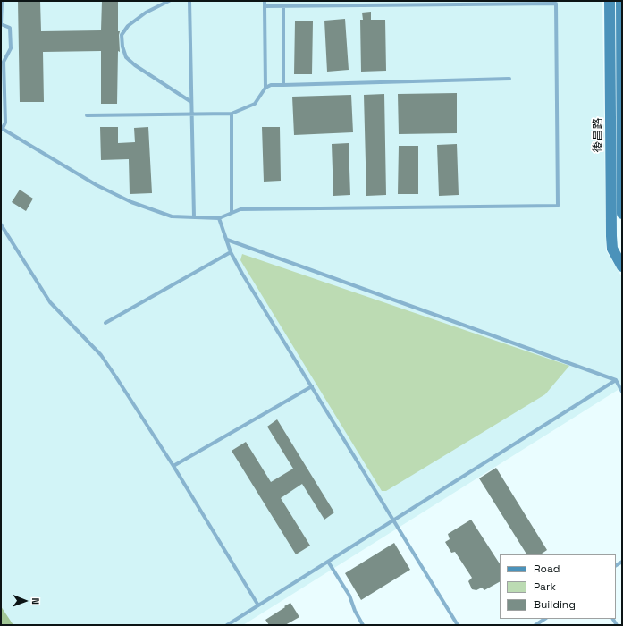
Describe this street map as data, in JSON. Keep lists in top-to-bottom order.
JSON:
{
  "streets": {
    "street": ["後昌路"]
  },
  "legend": ["Road", "Park", "Building"],
  "north": "right"
}
